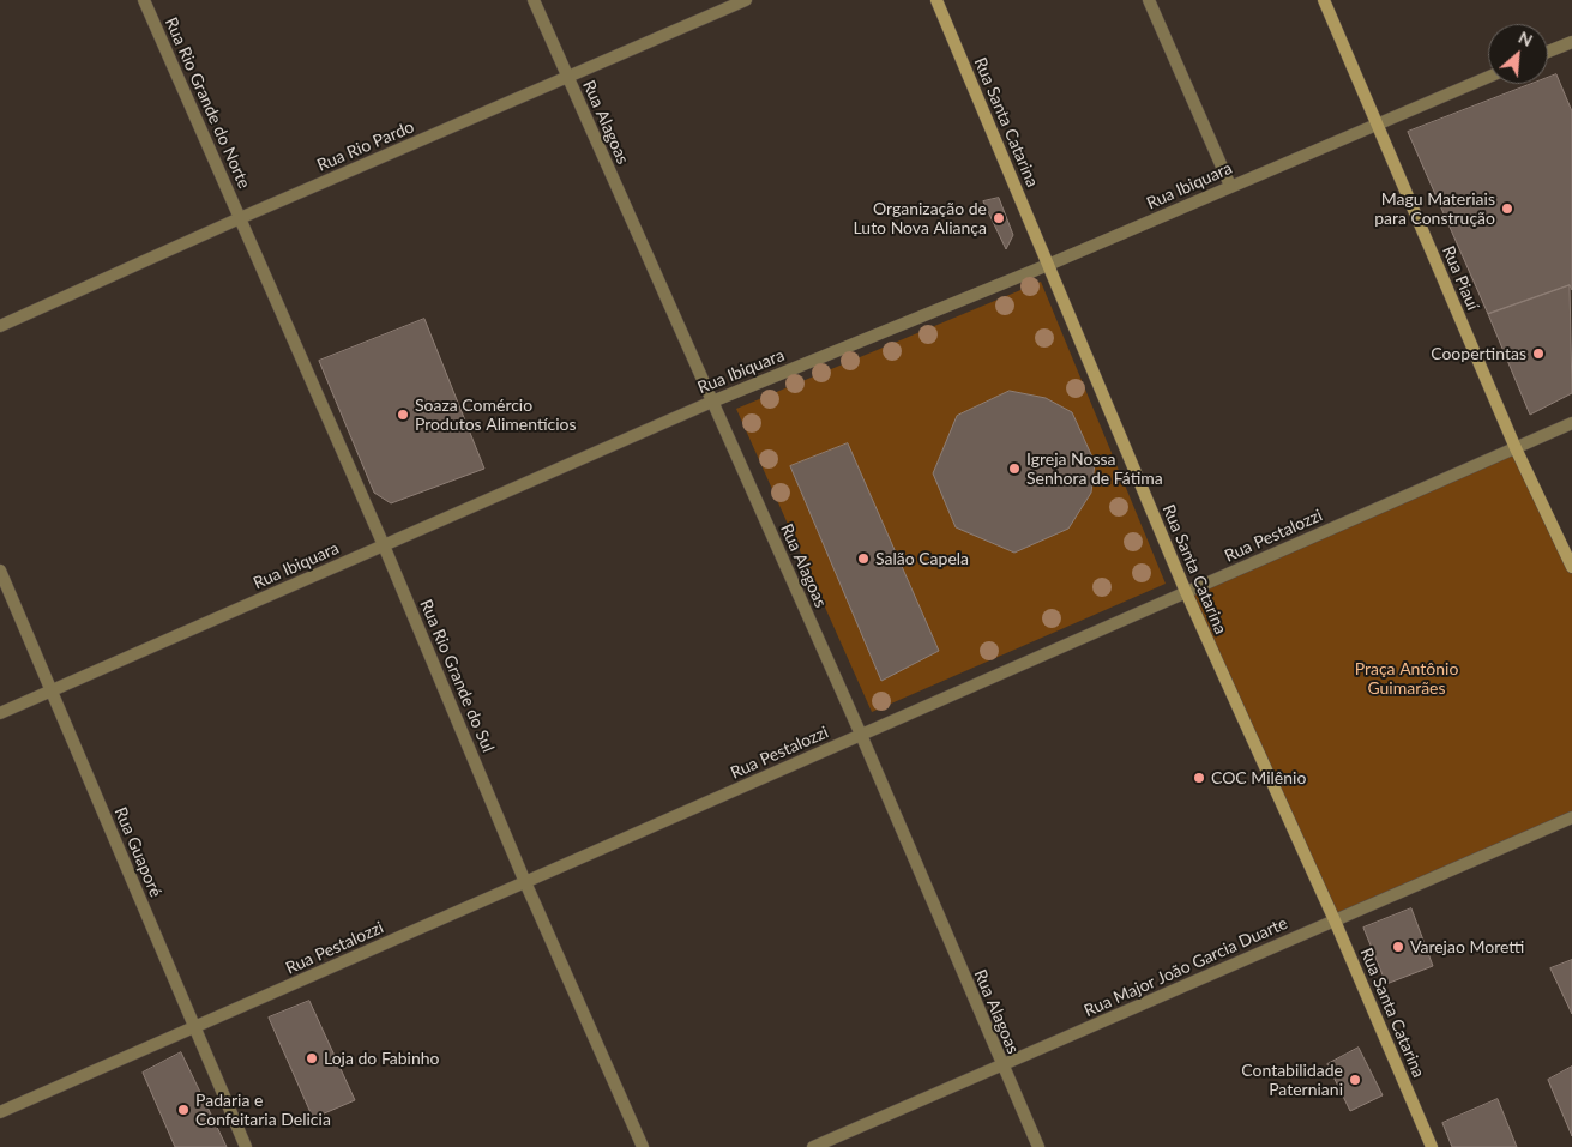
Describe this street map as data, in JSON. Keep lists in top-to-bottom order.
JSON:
{
  "streets": {
    "main road": ["Rua Santa Catarina", "Rua Piauí"],
    "street": [
      "Rua Rio Grande do Norte",
      "Rua Alagoas",
      "Rua Rio Pardo",
      "Rua Ibiquara",
      "Rua Pestalozzi",
      "Rua Rio Grande do Sul",
      "Rua Guaporé",
      "Rua Major João Garcia Duarte"
    ]
  },
  "crossings": [
    ["Rua Rio Grande do Norte", "Rua Rio Pardo"],
    ["Rua Rio Grande do Norte", "Rua Rio Grande do Sul"],
    ["Rua Alagoas", "Rua Rio Pardo"],
    ["Rua Alagoas", "Rua Ibiquara"],
    ["Rua Alagoas", "Rua Pestalozzi"],
    ["Rua Alagoas", "Rua Major João Garcia Duarte"],
    ["Rua Santa Catarina", "Rua Ibiquara"],
    ["Rua Santa Catarina", "Rua Pestalozzi"],
    ["Rua Santa Catarina", "Rua Major João Garcia Duarte"],
    ["Rua Rio Pardo", "Rua Rio Grande do Sul"],
    ["Rua Ibiquara", "Rua Piauí"],
    ["Rua Ibiquara", "Rua Rio Grande do Sul"],
    ["Rua Ibiquara", "Rua Guaporé"],
    ["Rua Piauí", "Rua Pestalozzi"],
    ["Rua Pestalozzi", "Rua Rio Grande do Sul"],
    ["Rua Pestalozzi", "Rua Guaporé"]
  ],
  "parks": ["Praça Antônio Guimarães"],
  "places": [
    "Magu Materiais para Construção",
    "Organização de Luto Nova Aliança",
    "Coopertintas",
    "Soaza Comércio Produtos Alimentícios",
    "Igreja Nossa Senhora de Fátima",
    "Salão Capela",
    "COC Milênio",
    "Varejao Moretti",
    "Loja do Fabinho",
    "Contabilidade Paterniani",
    "Padaria e Confeitaria Delicia"
  ],
  "north": "top right"
}
